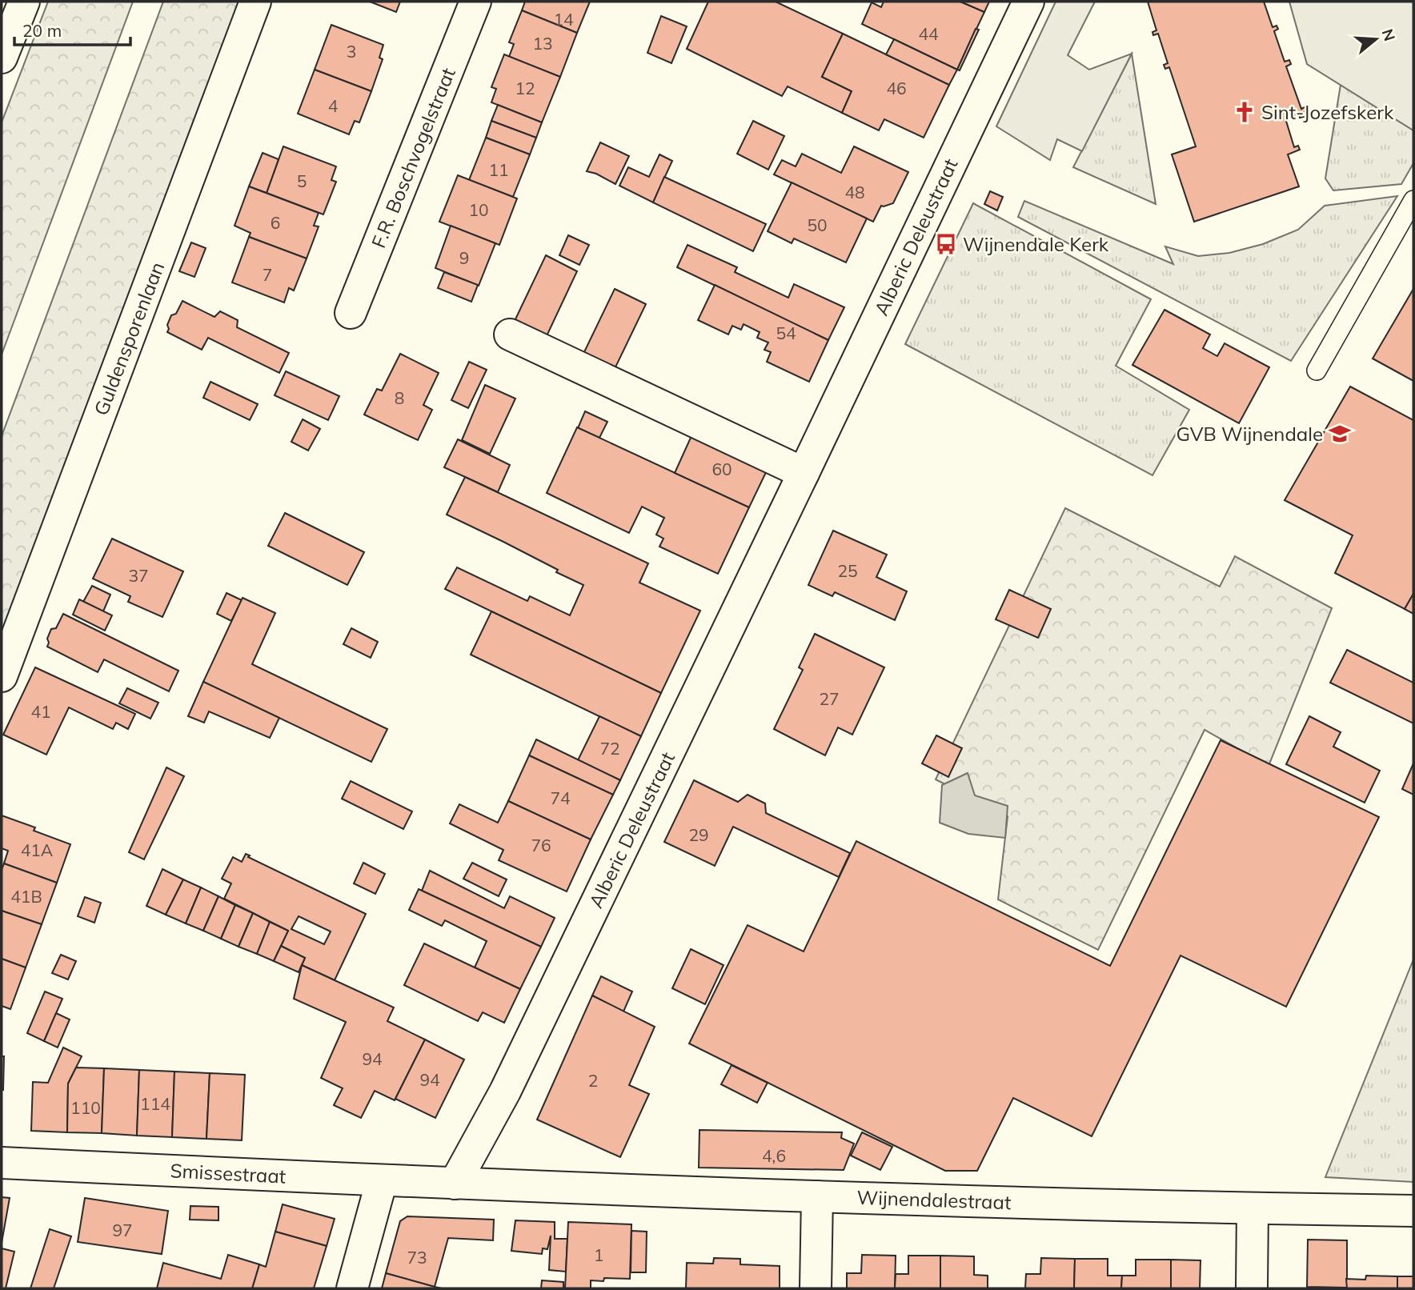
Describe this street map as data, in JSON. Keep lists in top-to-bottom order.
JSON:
{
  "streets": {
    "street": [
      "F.R. Boschvogelstraat",
      "Alberic Deleustraat",
      "Guldensporenlaan",
      "Smissestraat",
      "Wijnendalestraat"
    ]
  },
  "crossings": [
    ["Alberic Deleustraat", "Smissestraat"],
    ["Alberic Deleustraat", "Wijnendalestraat"],
    ["Smissestraat", "Wijnendalestraat"]
  ],
  "places": {
    "church": ["Sint-Jozefskerk"],
    "bus stop": ["Wijnendale Kerk"],
    "school or university": ["GVB Wijnendale"]
  },
  "house_numbers": [
    "14",
    "44",
    "13",
    "3",
    "12",
    "46",
    "4",
    "11",
    "5",
    "48",
    "10",
    "6",
    "50",
    "9",
    "7",
    "54",
    "8",
    "60",
    "25",
    "37",
    "27",
    "41",
    "72",
    "74",
    "29",
    "76",
    "41A",
    "41B",
    "94",
    "94",
    "2",
    "114",
    "110",
    "4,6",
    "97",
    "1",
    "73"
  ],
  "scale_bar": "20 m",
  "north": "right"
}
